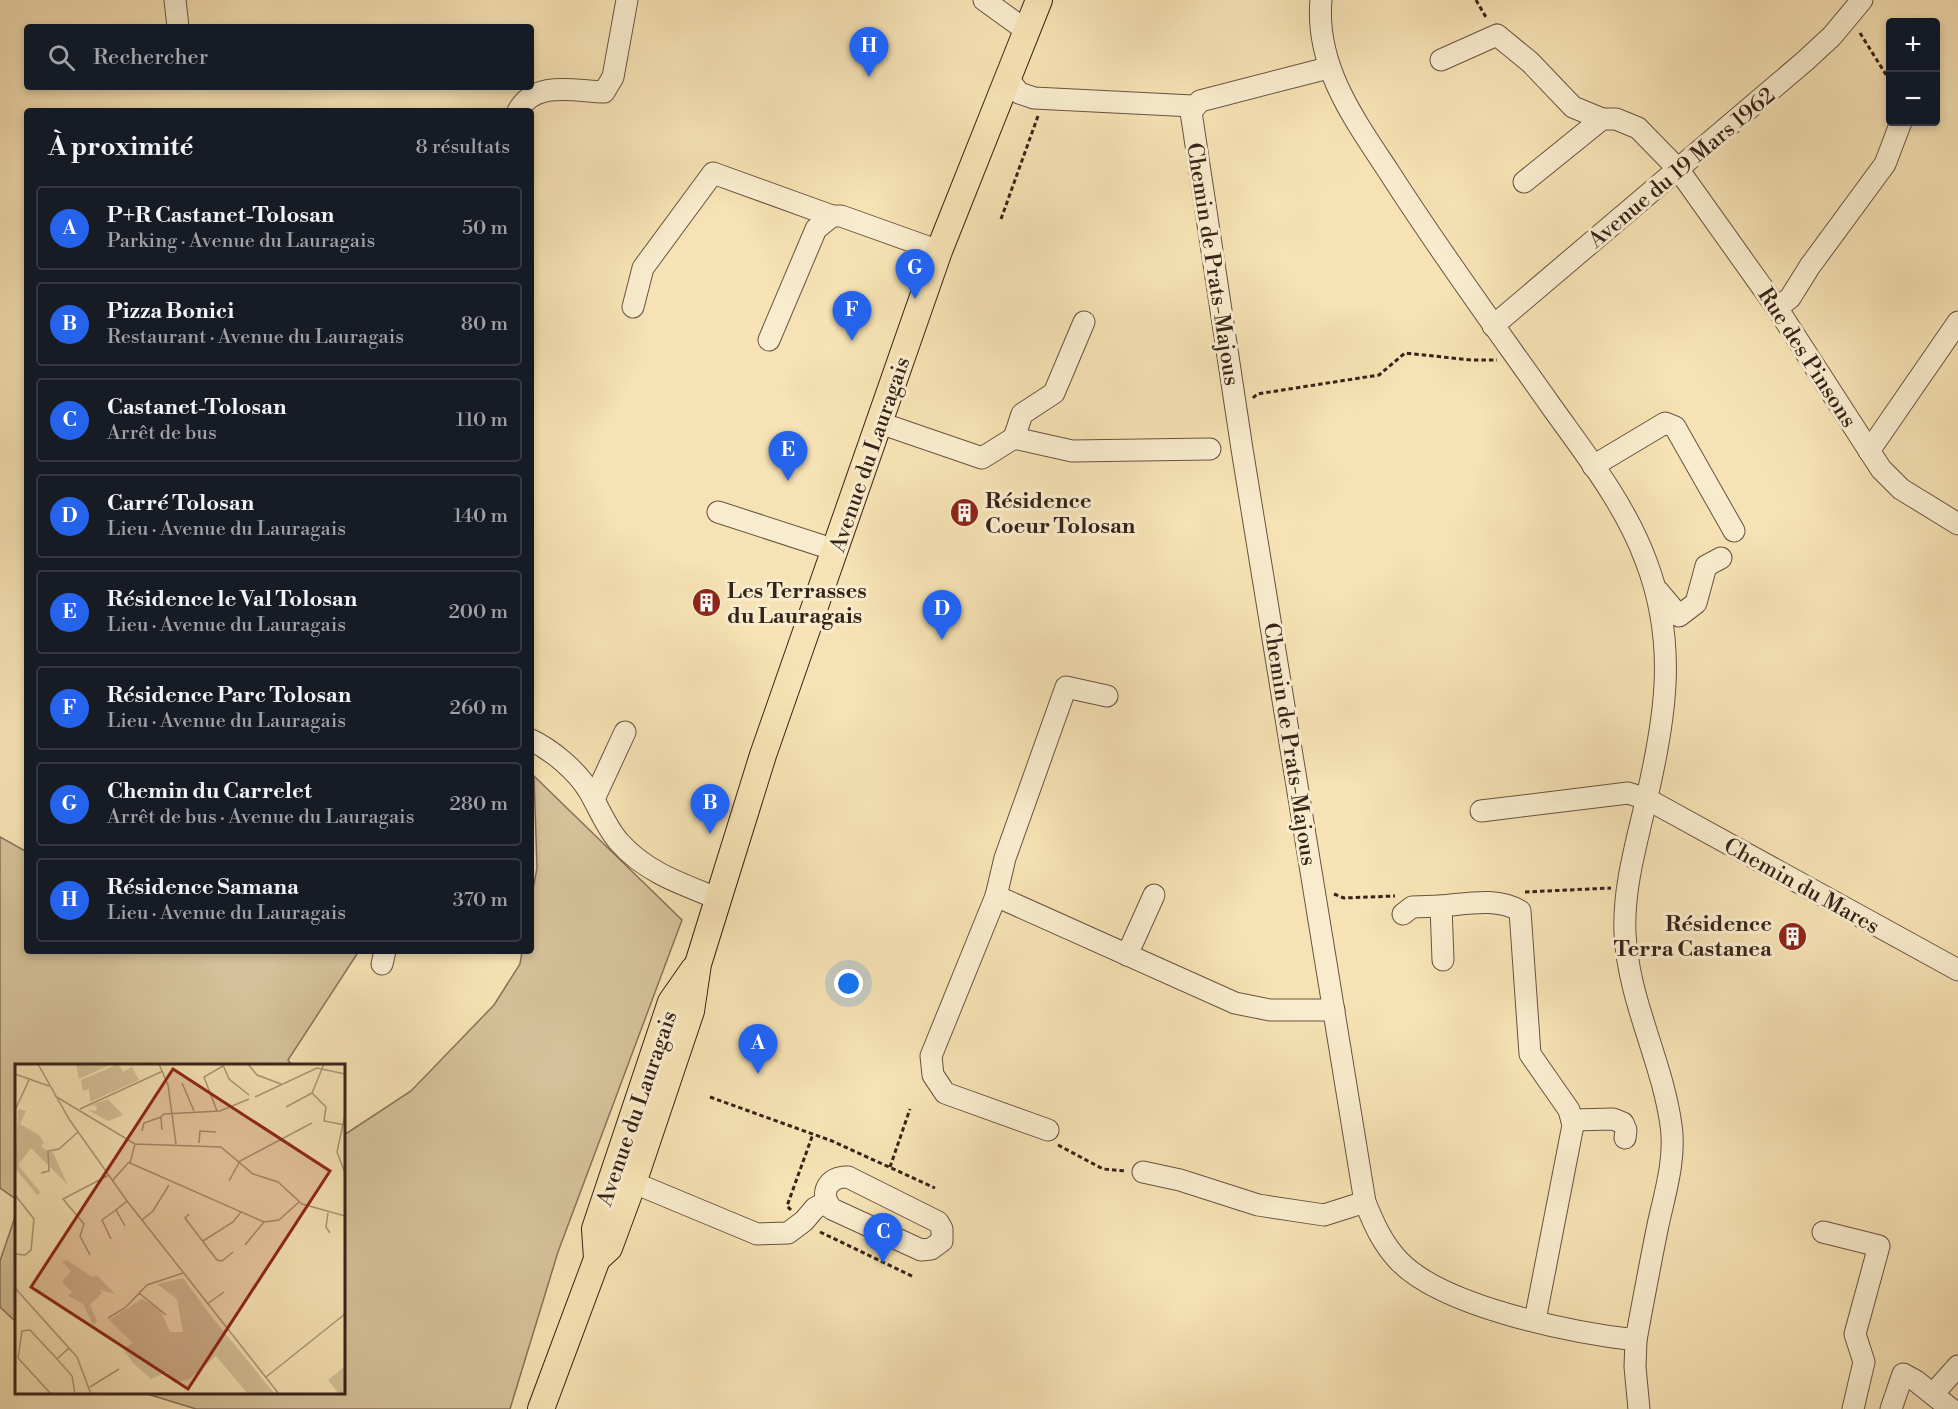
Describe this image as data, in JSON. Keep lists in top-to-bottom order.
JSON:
{
  "streets": {
    "main road": ["Avenue du Lauragais"],
    "street": [
      "Avenue du 19 Mars 1962",
      "Chemin de Prats-Majous",
      "Rue des Pinsons",
      "Chemin du Mares"
    ]
  },
  "crossings": [
    ["Avenue du 19 Mars 1962", "Rue des Pinsons"]
  ],
  "places": {
    "building": ["Résidence Coeur Tolosan", "Les Terrasses du Lauragais", "Résidence Terra Castanea"]
  },
  "page": {
    "map_buttons": ["+", "−"],
    "search": "Rechercher",
    "pins": [
      "H",
      "G",
      "F",
      "E",
      "D",
      "B",
      "A",
      "C"
    ],
    "heading": ["À proximité", "8 résultats"],
    "list": [
      {
        "mark": "A",
        "name": "P+R Castanet-Tolosan",
        "note": "Parking · Avenue du Lauragais",
        "value": "50 m"
      },
      {
        "mark": "B",
        "name": "Pizza Bonici",
        "note": "Restaurant · Avenue du Lauragais",
        "value": "80 m"
      },
      {
        "mark": "C",
        "name": "Castanet-Tolosan",
        "note": "Arrêt de bus",
        "value": "110 m"
      },
      {
        "mark": "D",
        "name": "Carré Tolosan",
        "note": "Lieu · Avenue du Lauragais",
        "value": "140 m"
      },
      {
        "mark": "E",
        "name": "Résidence le Val Tolosan",
        "note": "Lieu · Avenue du Lauragais",
        "value": "200 m"
      },
      {
        "mark": "F",
        "name": "Résidence Parc Tolosan",
        "note": "Lieu · Avenue du Lauragais",
        "value": "260 m"
      },
      {
        "mark": "G",
        "name": "Chemin du Carrelet",
        "note": "Arrêt de bus · Avenue du Lauragais",
        "value": "280 m"
      },
      {
        "mark": "H",
        "name": "Résidence Samana",
        "note": "Lieu · Avenue du Lauragais",
        "value": "370 m"
      }
    ]
  }
}
